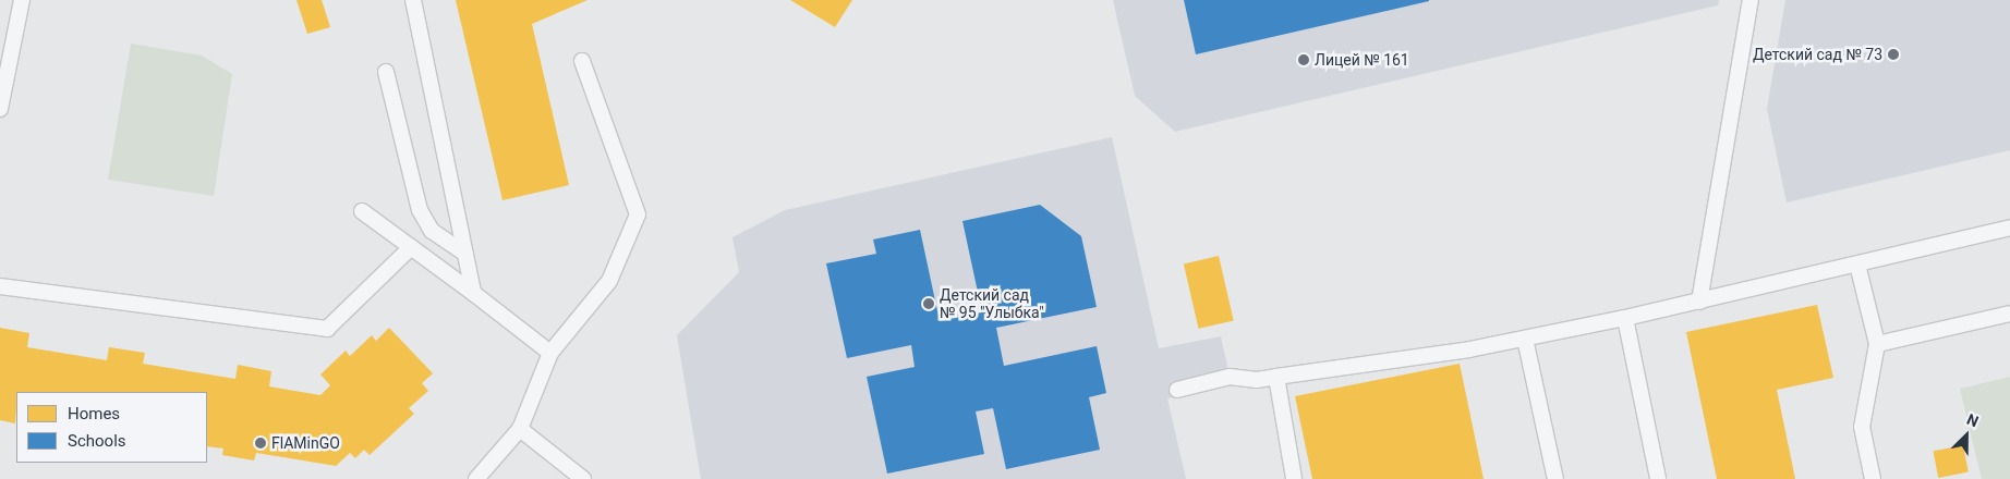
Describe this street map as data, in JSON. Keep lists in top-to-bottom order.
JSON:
{
  "places": [
    "Детский сад № 73",
    "Лицей № 161",
    "Детский сад № 95 \"Улыбка\"",
    "FlAMinGO"
  ],
  "legend": ["Homes", "Schools"],
  "north": "top right"
}
